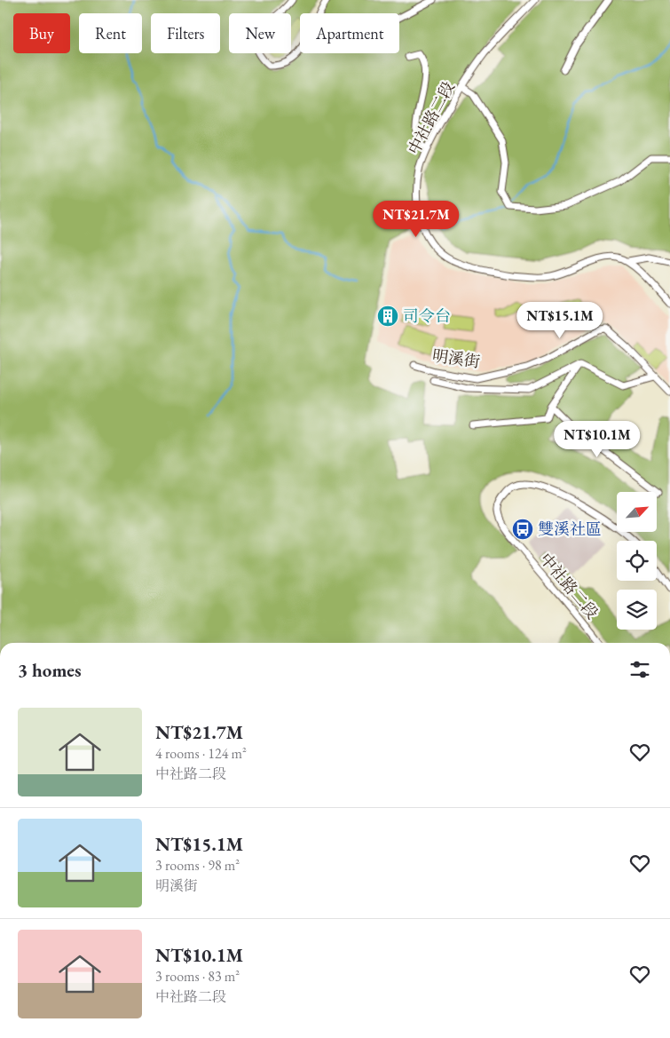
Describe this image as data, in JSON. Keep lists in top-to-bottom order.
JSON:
{
  "streets": {
    "street": ["中社路二段", "明溪街"]
  },
  "places": {
    "building": ["司令台"],
    "bus stop": ["雙溪社區"]
  },
  "north": "top right",
  "page": {
    "chip": [
      "Buy",
      "Rent",
      "Filters",
      "New",
      "Apartment"
    ],
    "price": ["NT$21.7M", "NT$15.1M", "NT$10.1M"],
    "heading": "3 homes",
    "list": [
      {
        "name": "NT$21.7M",
        "note": "4 rooms · 124 m² · 中社路二段"
      },
      {
        "name": "NT$15.1M",
        "note": "3 rooms · 98 m² · 明溪街"
      },
      {
        "name": "NT$10.1M",
        "note": "3 rooms · 83 m² · 中社路二段"
      }
    ]
  }
}
